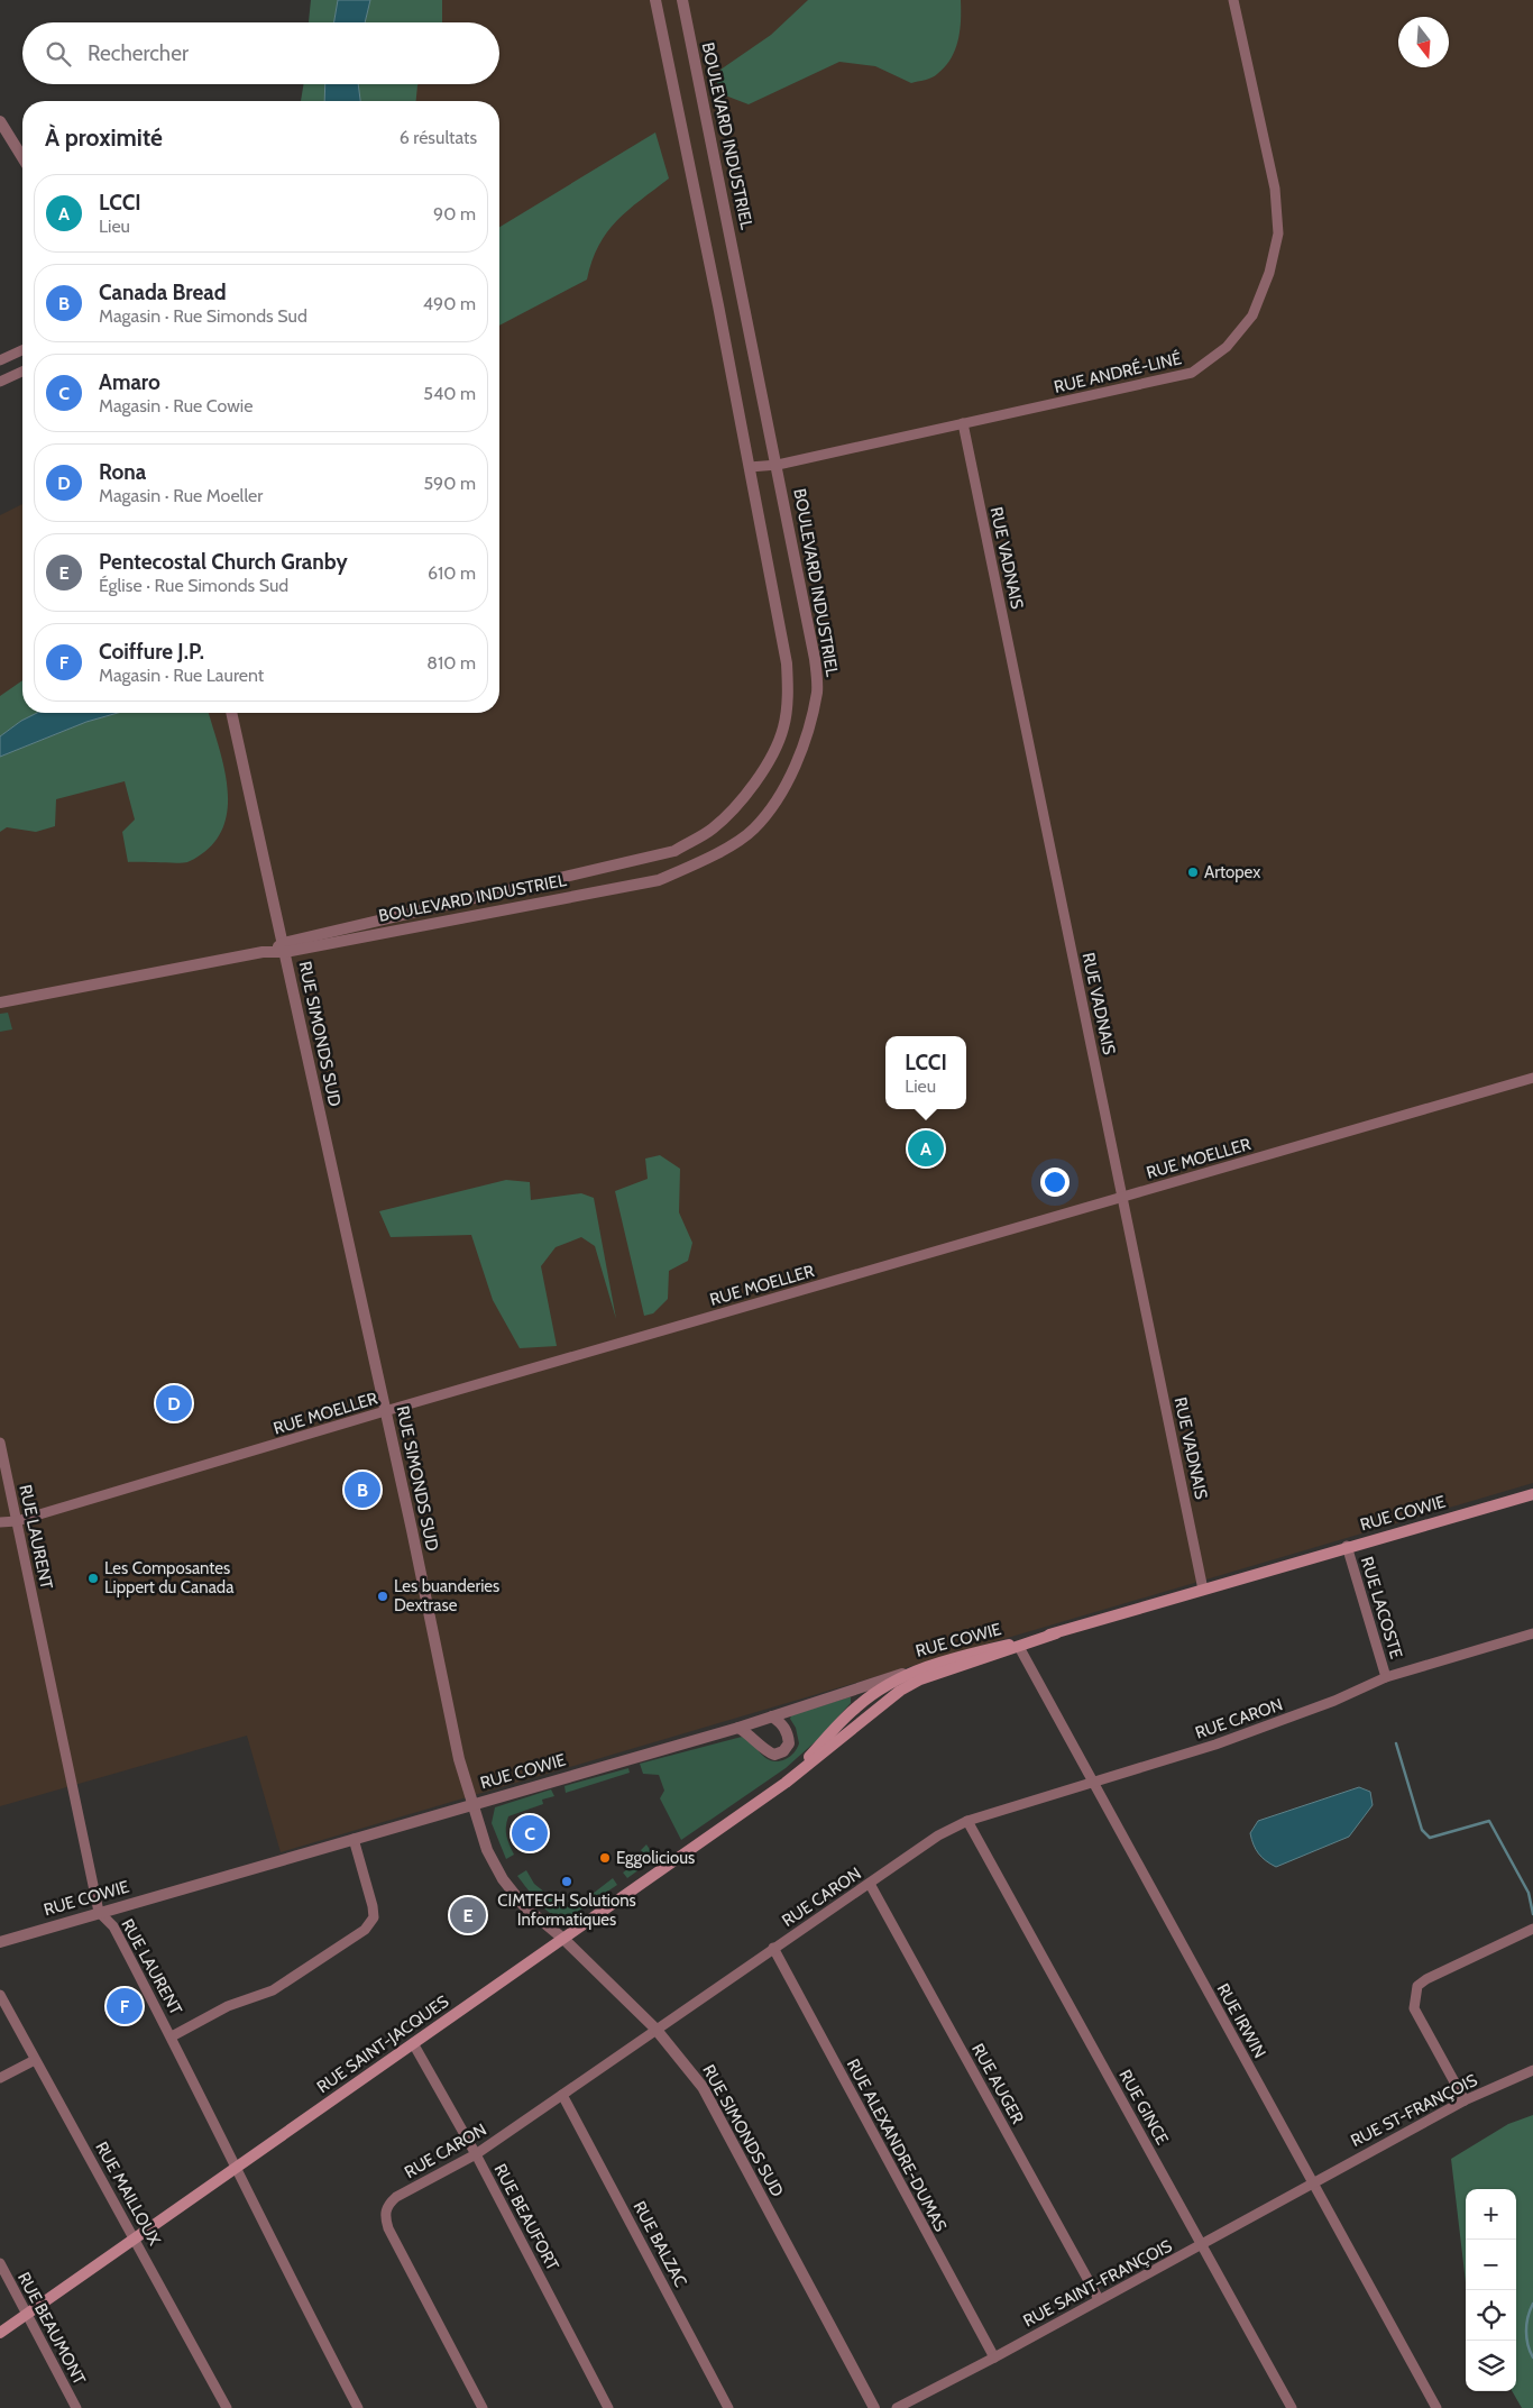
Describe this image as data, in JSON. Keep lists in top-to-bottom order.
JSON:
{
  "streets": {
    "main road": ["RUE COWIE", "RUE SAINT-JACQUES"],
    "street": [
      "BOULEVARD INDUSTRIEL",
      "RUE ANDRÉ-LINÉ",
      "RUE VADNAIS",
      "RUE SIMONDS SUD",
      "RUE MOELLER",
      "RUE LAURENT",
      "RUE LACOSTE",
      "RUE CARON",
      "RUE IRWIN",
      "RUE AUGER",
      "RUE GINCE",
      "RUE ST-FRANÇOIS",
      "RUE ALEXANDRE-DUMAS",
      "RUE MAILLOUX",
      "RUE BEAUFORT",
      "RUE BALZAC",
      "RUE SAINT-FRANÇOIS",
      "RUE BEAUMONT"
    ]
  },
  "crossings": [
    ["BOULEVARD INDUSTRIEL", "RUE ANDRÉ-LINÉ"],
    ["BOULEVARD INDUSTRIEL", "RUE SIMONDS SUD"],
    ["RUE ANDRÉ-LINÉ", "RUE VADNAIS"],
    ["RUE VADNAIS", "RUE MOELLER"],
    ["RUE VADNAIS", "RUE COWIE"],
    ["RUE SIMONDS SUD", "RUE MOELLER"],
    ["RUE SIMONDS SUD", "RUE COWIE"],
    ["RUE SIMONDS SUD", "RUE CARON"],
    ["RUE SIMONDS SUD", "RUE SAINT-JACQUES"],
    ["RUE MOELLER", "RUE LAURENT"],
    ["RUE COWIE", "RUE LAURENT"],
    ["RUE COWIE", "RUE LACOSTE"],
    ["RUE COWIE", "RUE IRWIN"],
    ["RUE COWIE", "RUE SAINT-JACQUES"],
    ["RUE LAURENT", "RUE SAINT-JACQUES"],
    ["RUE LACOSTE", "RUE CARON"],
    ["RUE CARON", "RUE IRWIN"],
    ["RUE CARON", "RUE AUGER"],
    ["RUE CARON", "RUE GINCE"],
    ["RUE CARON", "RUE ALEXANDRE-DUMAS"],
    ["RUE CARON", "RUE BEAUFORT"],
    ["RUE CARON", "RUE BALZAC"],
    ["RUE IRWIN", "RUE SAINT-JACQUES"],
    ["RUE IRWIN", "RUE ST-FRANÇOIS"],
    ["RUE IRWIN", "RUE SAINT-FRANÇOIS"],
    ["RUE SAINT-JACQUES", "RUE MAILLOUX"],
    ["RUE SAINT-JACQUES", "RUE BEAUFORT"],
    ["RUE SAINT-JACQUES", "RUE BEAUMONT"],
    ["RUE AUGER", "RUE SAINT-FRANÇOIS"],
    ["RUE GINCE", "RUE SAINT-FRANÇOIS"],
    ["RUE ST-FRANÇOIS", "RUE SAINT-FRANÇOIS"],
    ["RUE ALEXANDRE-DUMAS", "RUE SAINT-FRANÇOIS"]
  ],
  "places": [
    "Artopex",
    "Les Composantes Lippert du Canada",
    "Les buanderies Dextrase",
    "Eggolicious",
    "CIMTECH Solutions Informatiques"
  ],
  "north": "bottom",
  "page": {
    "search": "Rechercher",
    "heading": ["À proximité", "6 résultats"],
    "list": [
      {
        "mark": "A",
        "name": "LCCI",
        "note": "Lieu",
        "value": "90 m"
      },
      {
        "mark": "B",
        "name": "Canada Bread",
        "note": "Magasin · Rue Simonds Sud",
        "value": "490 m"
      },
      {
        "mark": "C",
        "name": "Amaro",
        "note": "Magasin · Rue Cowie",
        "value": "540 m"
      },
      {
        "mark": "D",
        "name": "Rona",
        "note": "Magasin · Rue Moeller",
        "value": "590 m"
      },
      {
        "mark": "E",
        "name": "Pentecostal Church Granby",
        "note": "Église · Rue Simonds Sud",
        "value": "610 m"
      },
      {
        "mark": "F",
        "name": "Coiffure J.P.",
        "note": "Magasin · Rue Laurent",
        "value": "810 m"
      }
    ],
    "popup": ["LCCI", "Lieu"],
    "pins": [
      "A",
      "D",
      "B",
      "C",
      "E",
      "F"
    ],
    "map_buttons": ["+", "−"]
  }
}
